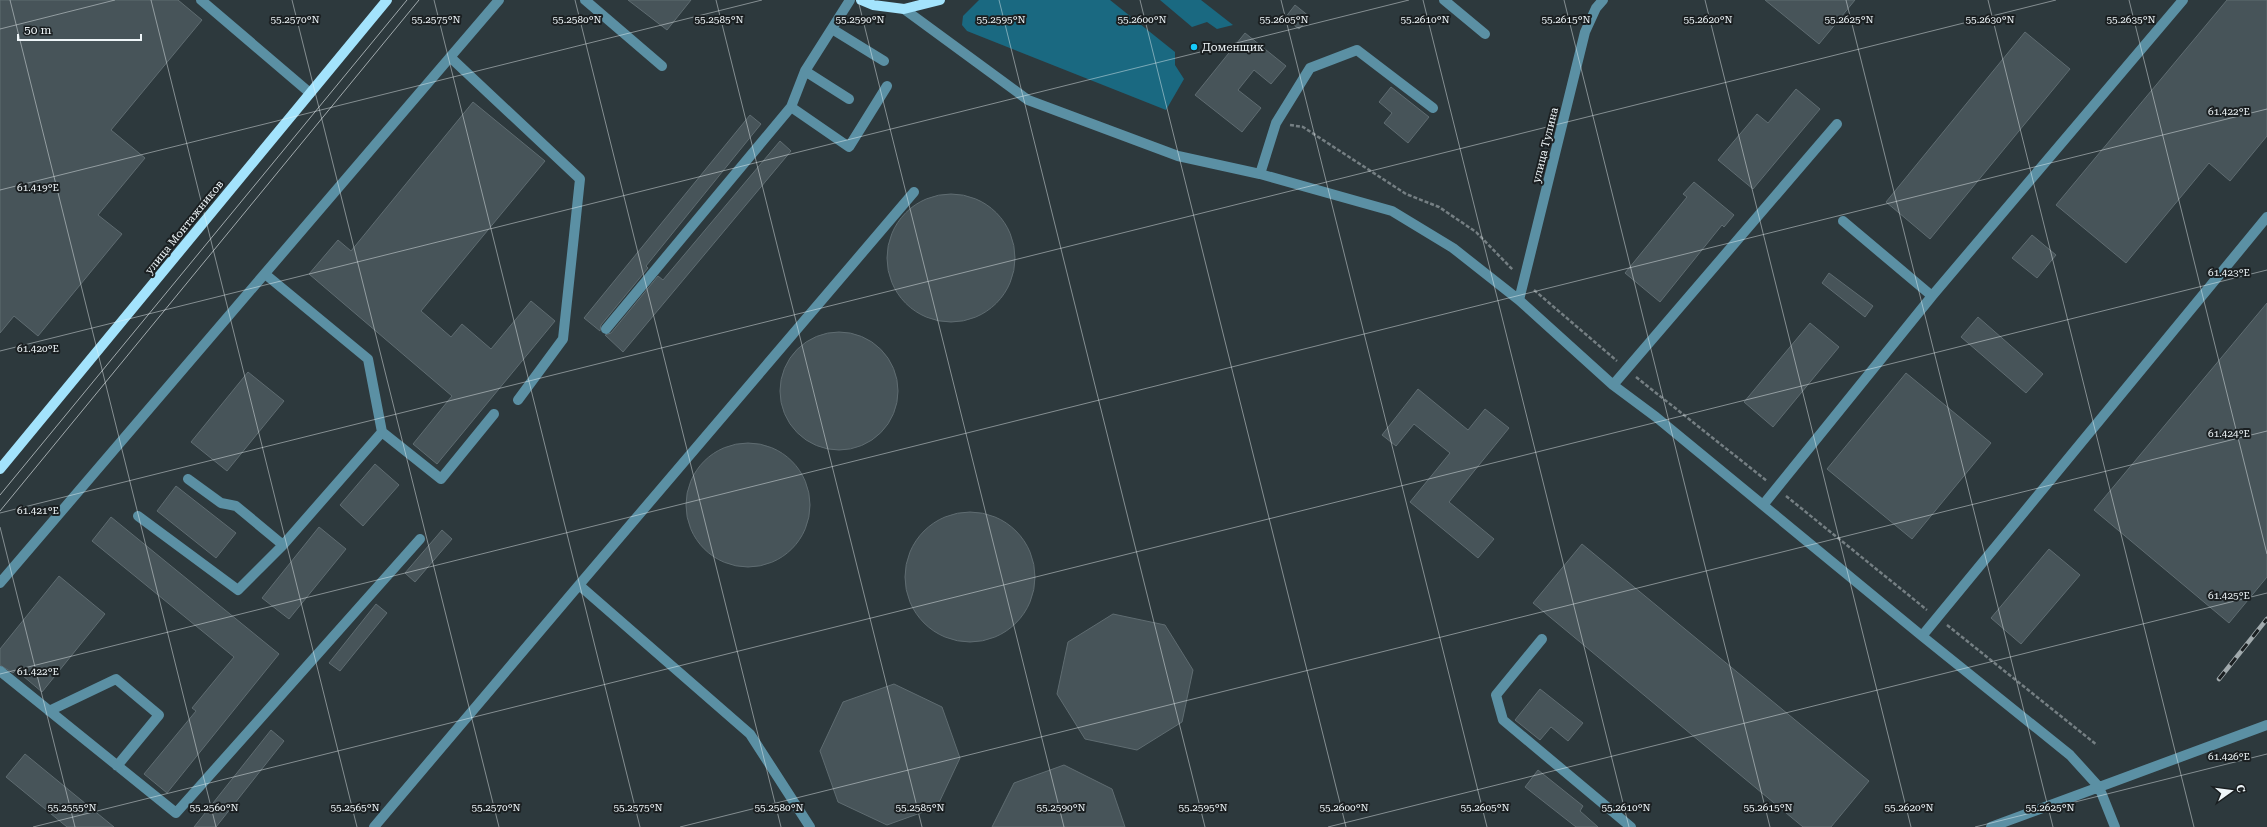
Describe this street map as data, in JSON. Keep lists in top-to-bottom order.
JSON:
{
  "streets": {
    "main road": ["улица Монтажников"],
    "street": ["улица Тулина"]
  },
  "places": ["Доменщик"],
  "scale_bar": "50 m",
  "north": "right",
  "coordinates": [
    "55.2580°N",
    "55.2600°N",
    "55.2610°N",
    "55.2620°N",
    "55.2635°N",
    "55.2570°N",
    "55.2575°N",
    "55.2585°N",
    "55.2590°N",
    "55.2595°N",
    "55.2605°N",
    "55.2615°N",
    "55.2625°N",
    "55.2630°N",
    "61.422°E",
    "61.419°E",
    "61.423°E",
    "61.420°E",
    "61.424°E",
    "61.421°E",
    "61.425°E",
    "61.426°E",
    "55.2555°N",
    "55.2560°N",
    "55.2565°N"
  ]
}
